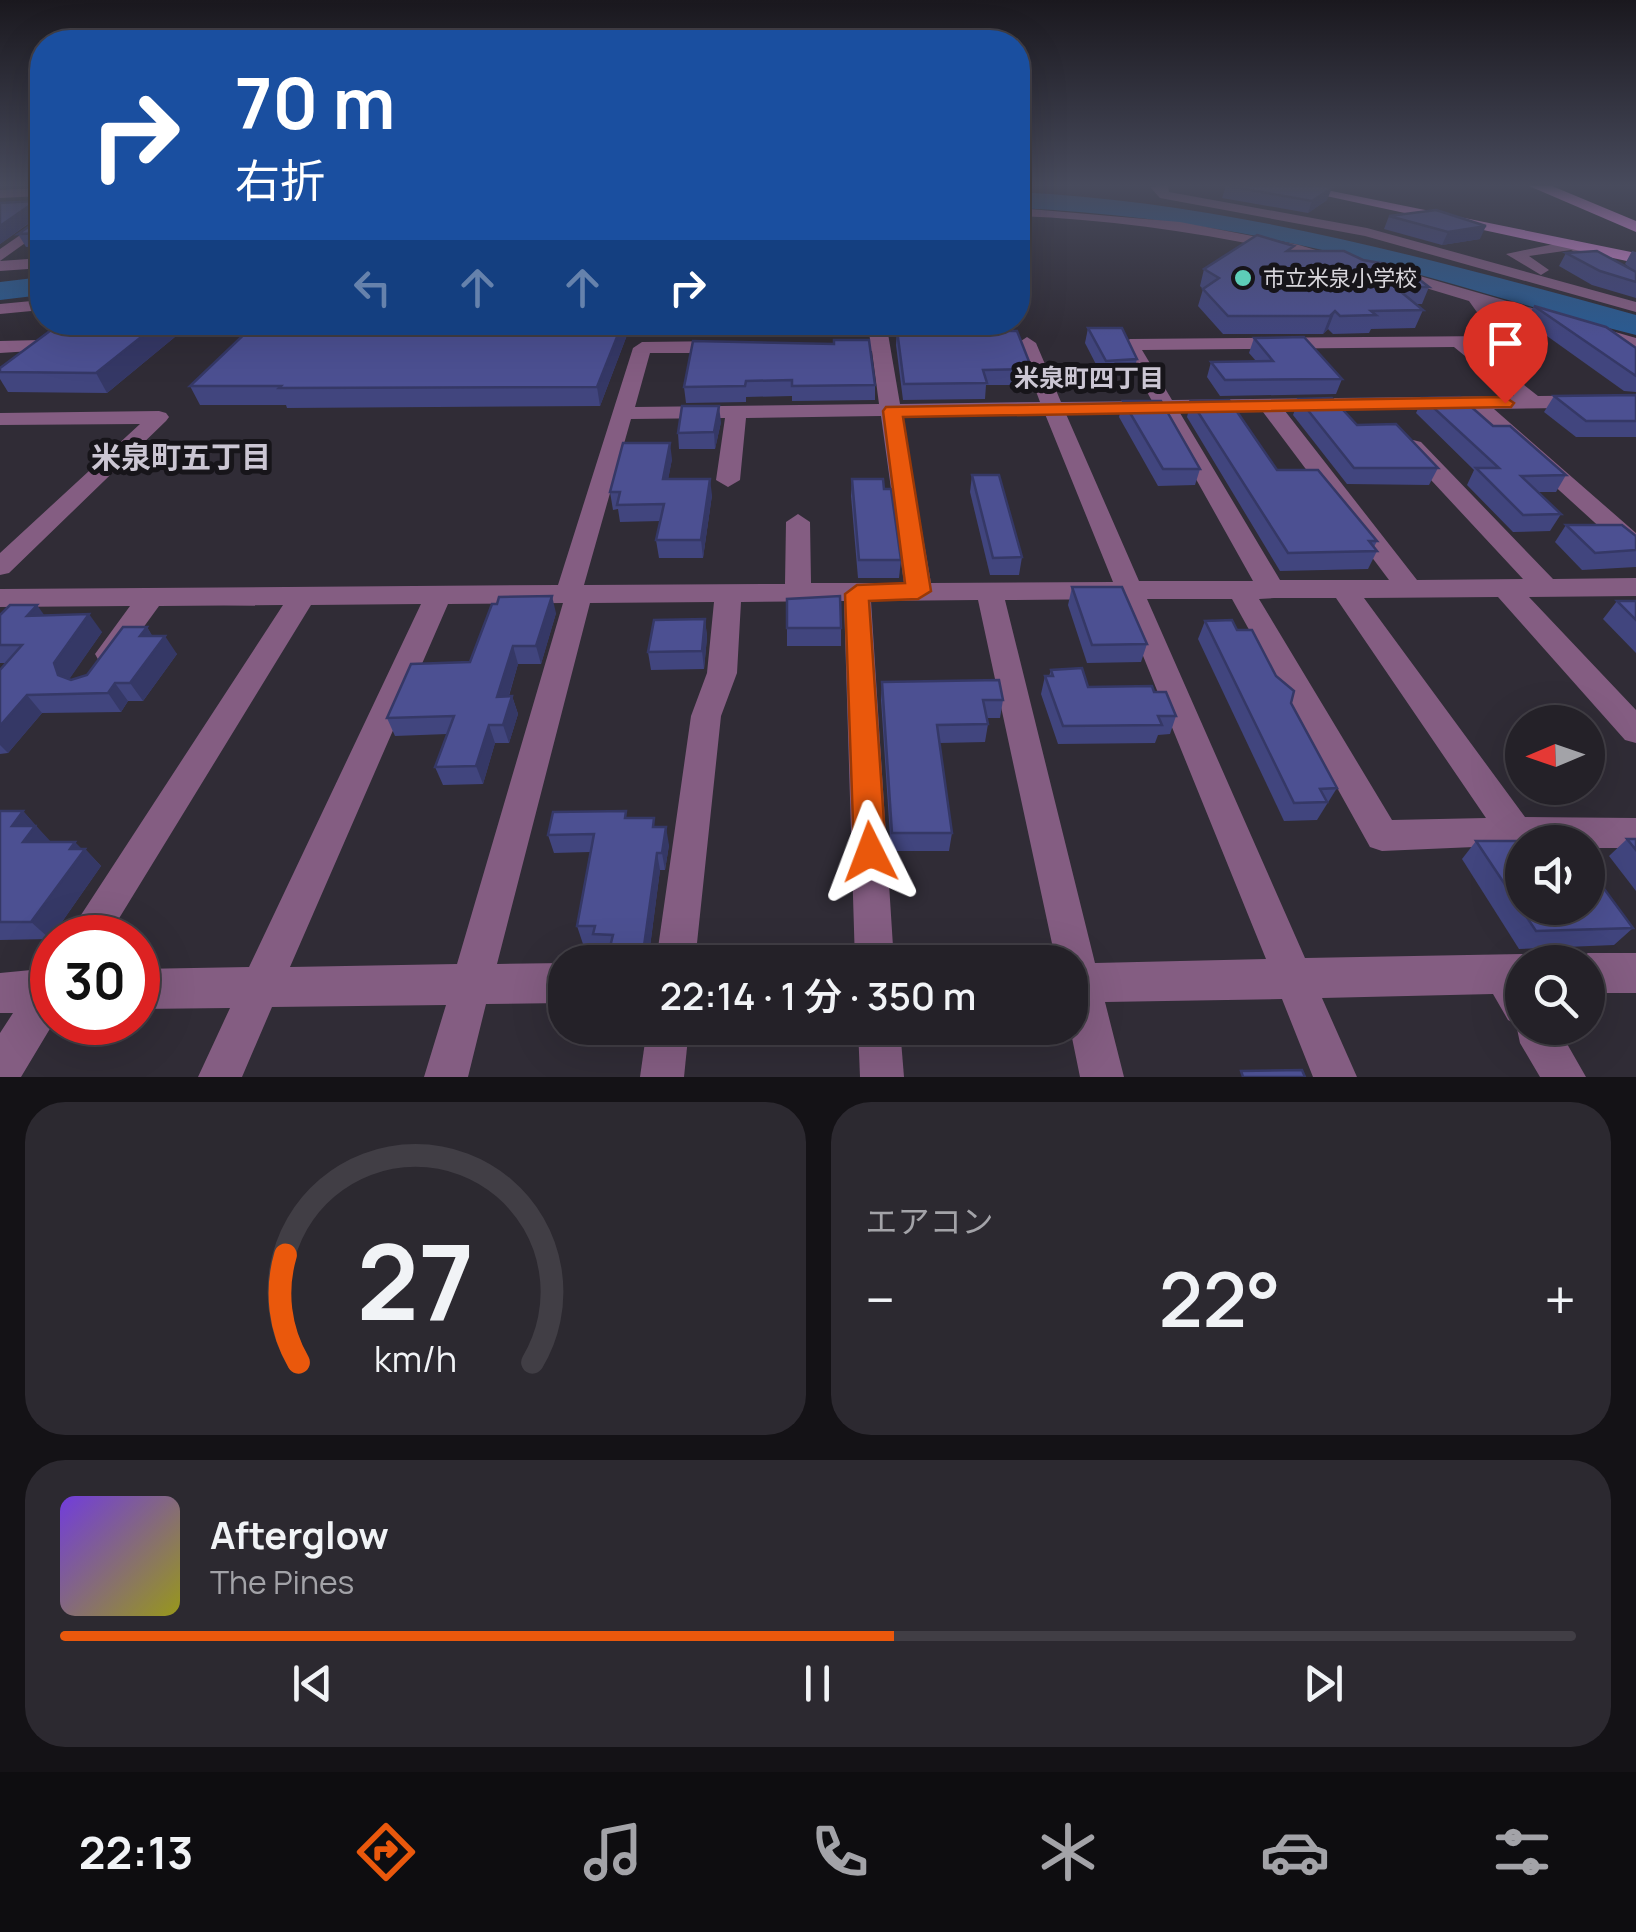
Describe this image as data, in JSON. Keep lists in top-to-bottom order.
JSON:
{
  "districts": ["米泉町四丁目", "米泉町五丁目"],
  "places": ["市立米泉小学校"],
  "north": "left",
  "page": {
    "turn": ["70 m", "右折"],
    "limit": "30",
    "trip": "22:14 · 1 分 · 350 m",
    "tile": "エアコン",
    "heat": ["−", "22°", "+"],
    "song": ["Afterglow", "The Pines"],
    "tabs": "22:13",
    "gauge": ["27", "km/h"]
  }
}
